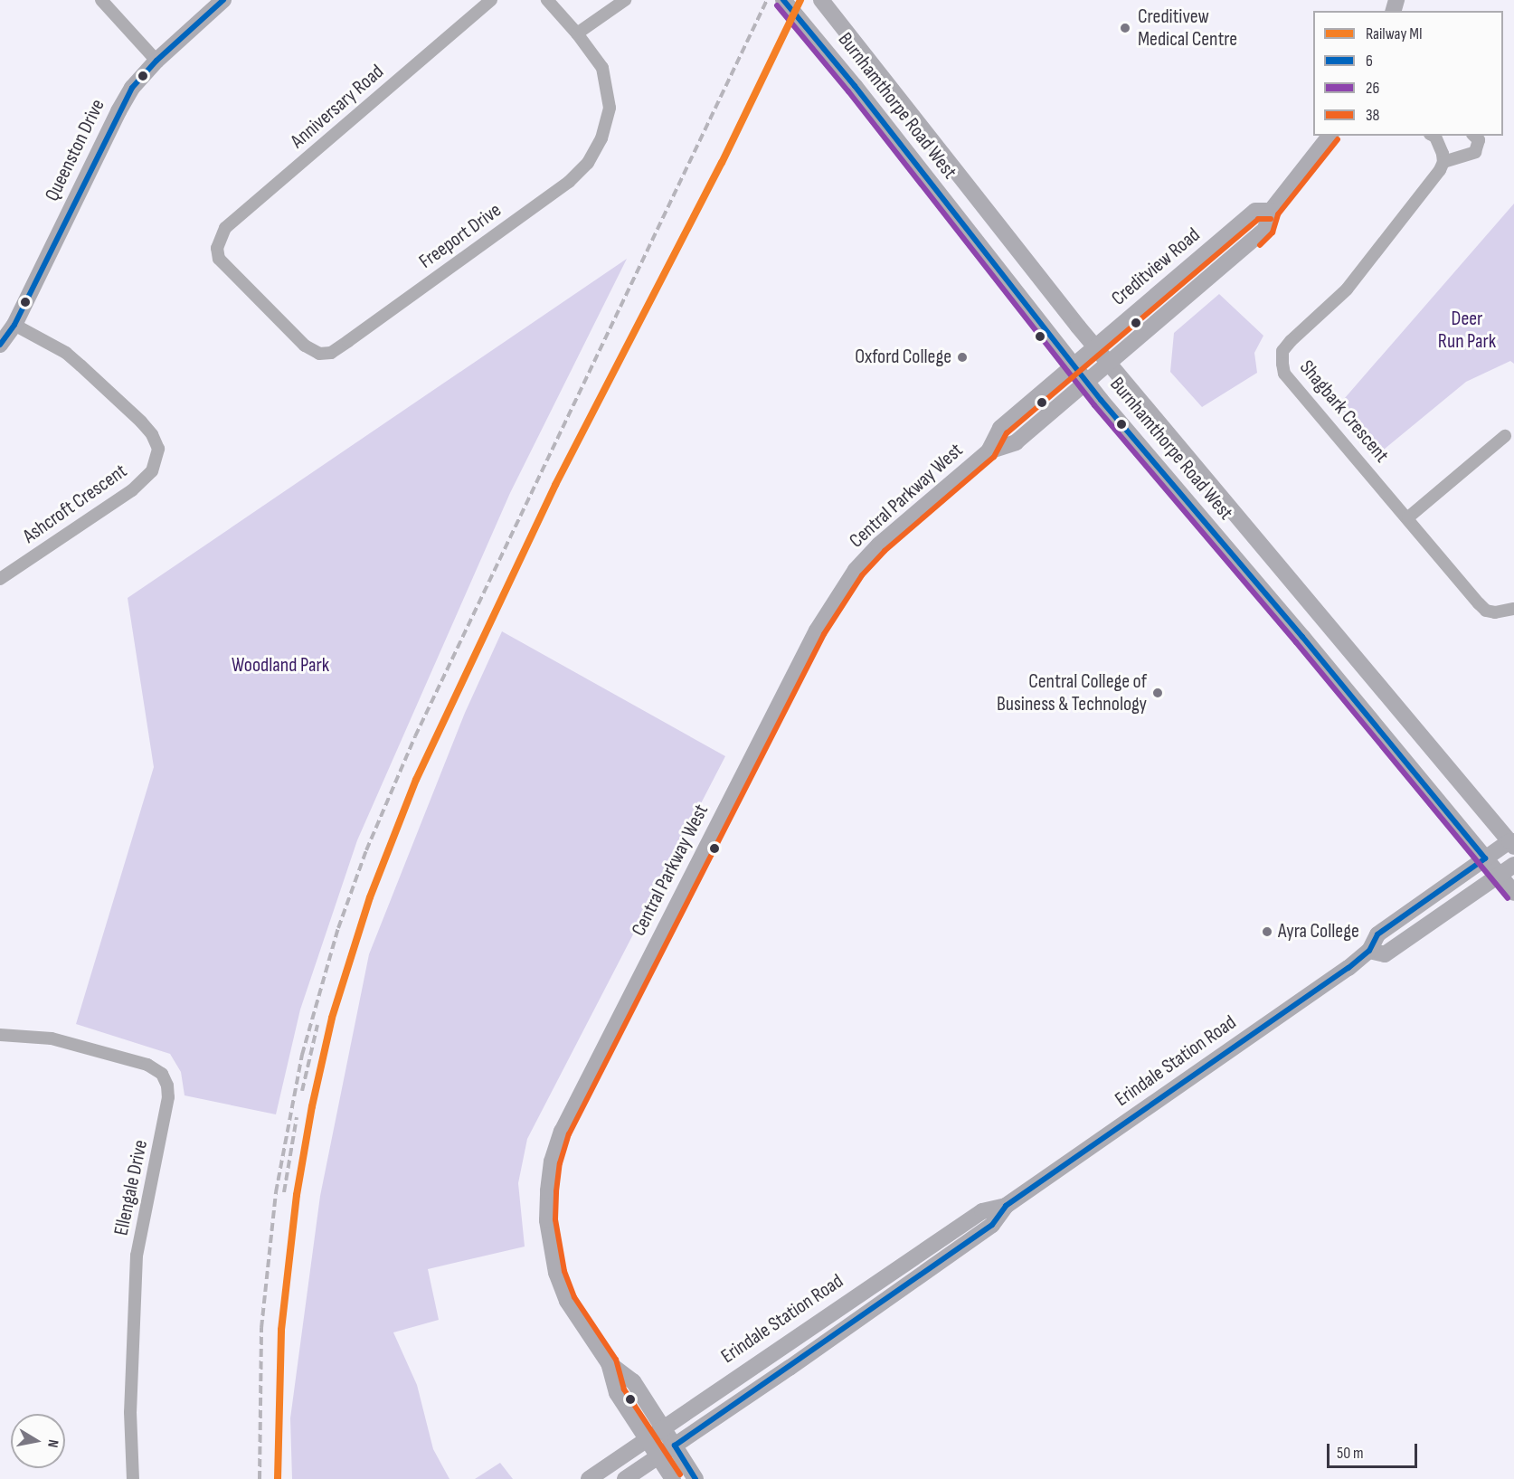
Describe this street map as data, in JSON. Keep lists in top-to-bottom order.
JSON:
{
  "streets": {
    "street": [
      "Burnhamthorpe Road West",
      "Anniversary Road",
      "Queenston Drive",
      "Freeport Drive",
      "Creditview Road",
      "Shagbark Crescent",
      "Central Parkway West",
      "Ashcroft Crescent",
      "Erindale Station Road",
      "Ellengale Drive"
    ]
  },
  "crossings": [
    ["Burnhamthorpe Road West", "Creditview Road"],
    ["Burnhamthorpe Road West", "Central Parkway West"],
    ["Burnhamthorpe Road West", "Erindale Station Road"],
    ["Anniversary Road", "Freeport Drive"],
    ["Queenston Drive", "Ashcroft Crescent"],
    ["Creditview Road", "Central Parkway West"],
    ["Central Parkway West", "Erindale Station Road"]
  ],
  "parks": ["Deer Run Park", "Woodland Park"],
  "places": [
    "Creditivew Medical Centre",
    "Oxford College",
    "Central College of Business & Technology",
    "Ayra College"
  ],
  "lines": [
    "rail line MI",
    "transit line 6",
    "transit line 26",
    "transit line 38"
  ],
  "legend": [
    "Railway MI",
    "6",
    "26",
    "38"
  ],
  "scale_bar": "50 m",
  "north": "right"
}
